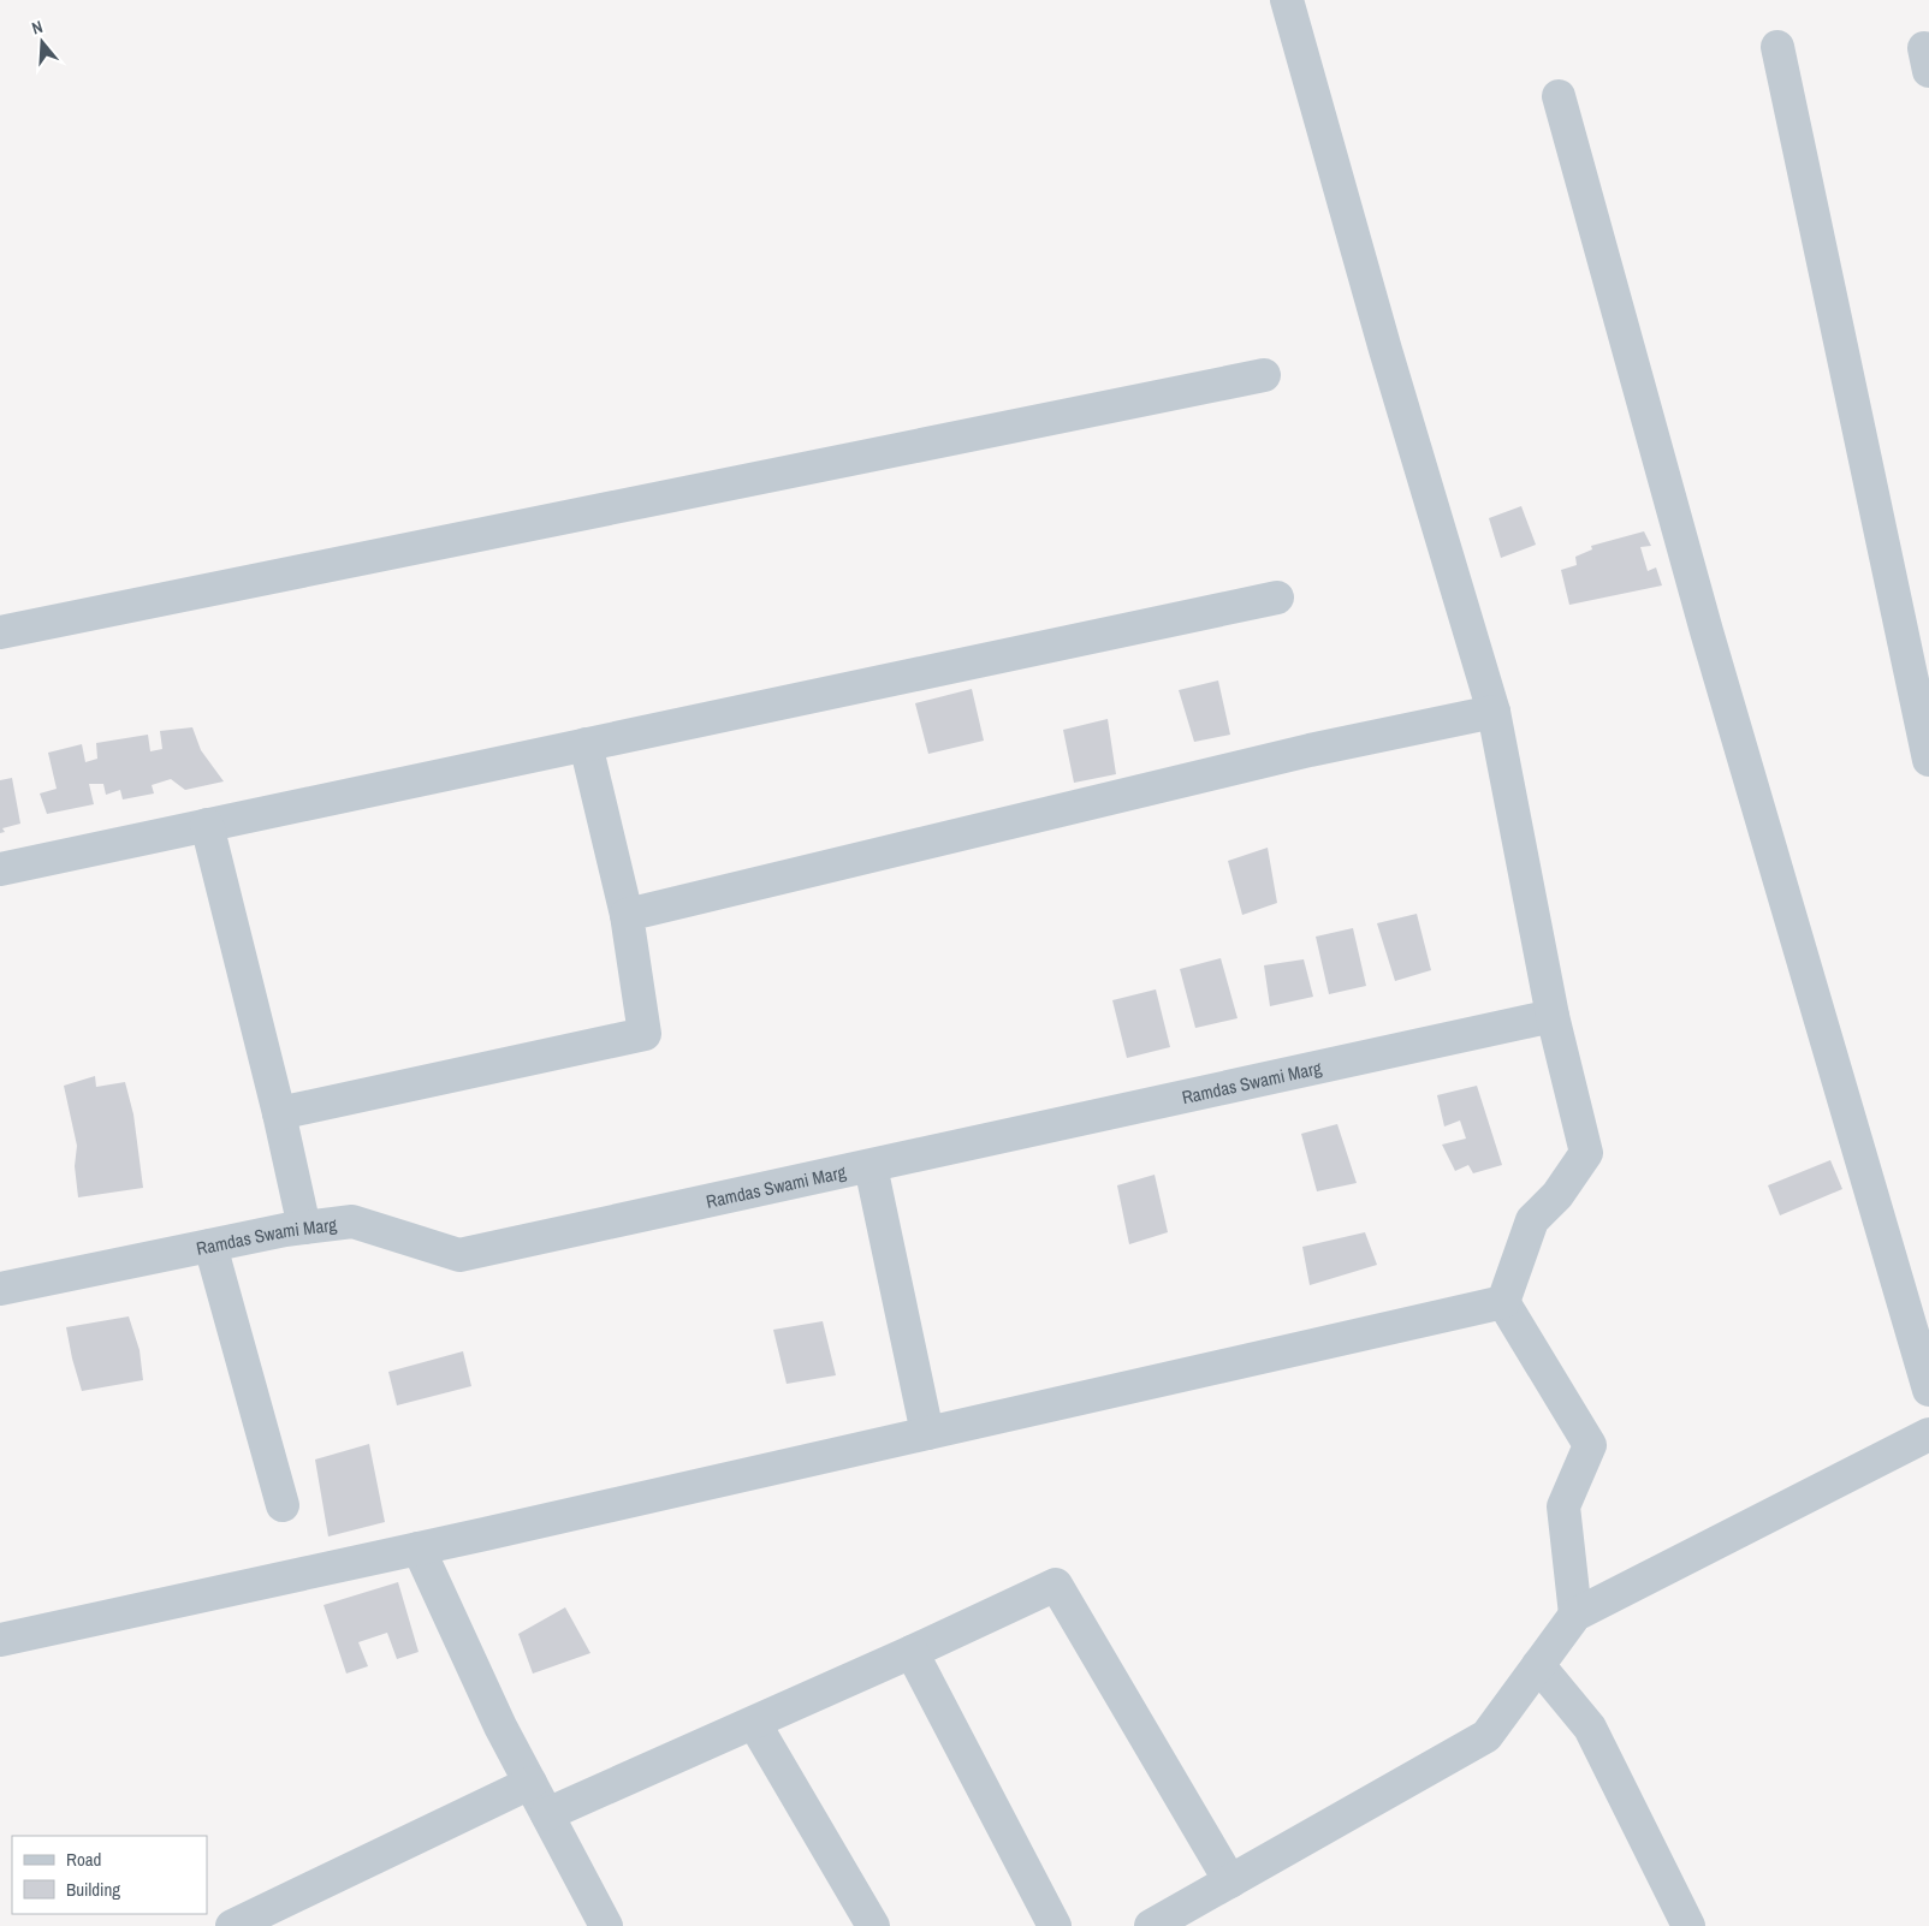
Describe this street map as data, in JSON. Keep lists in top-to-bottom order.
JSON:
{
  "streets": {
    "street": ["Ramdas Swami Marg"]
  },
  "legend": ["Road", "Building"],
  "north": "top"
}
